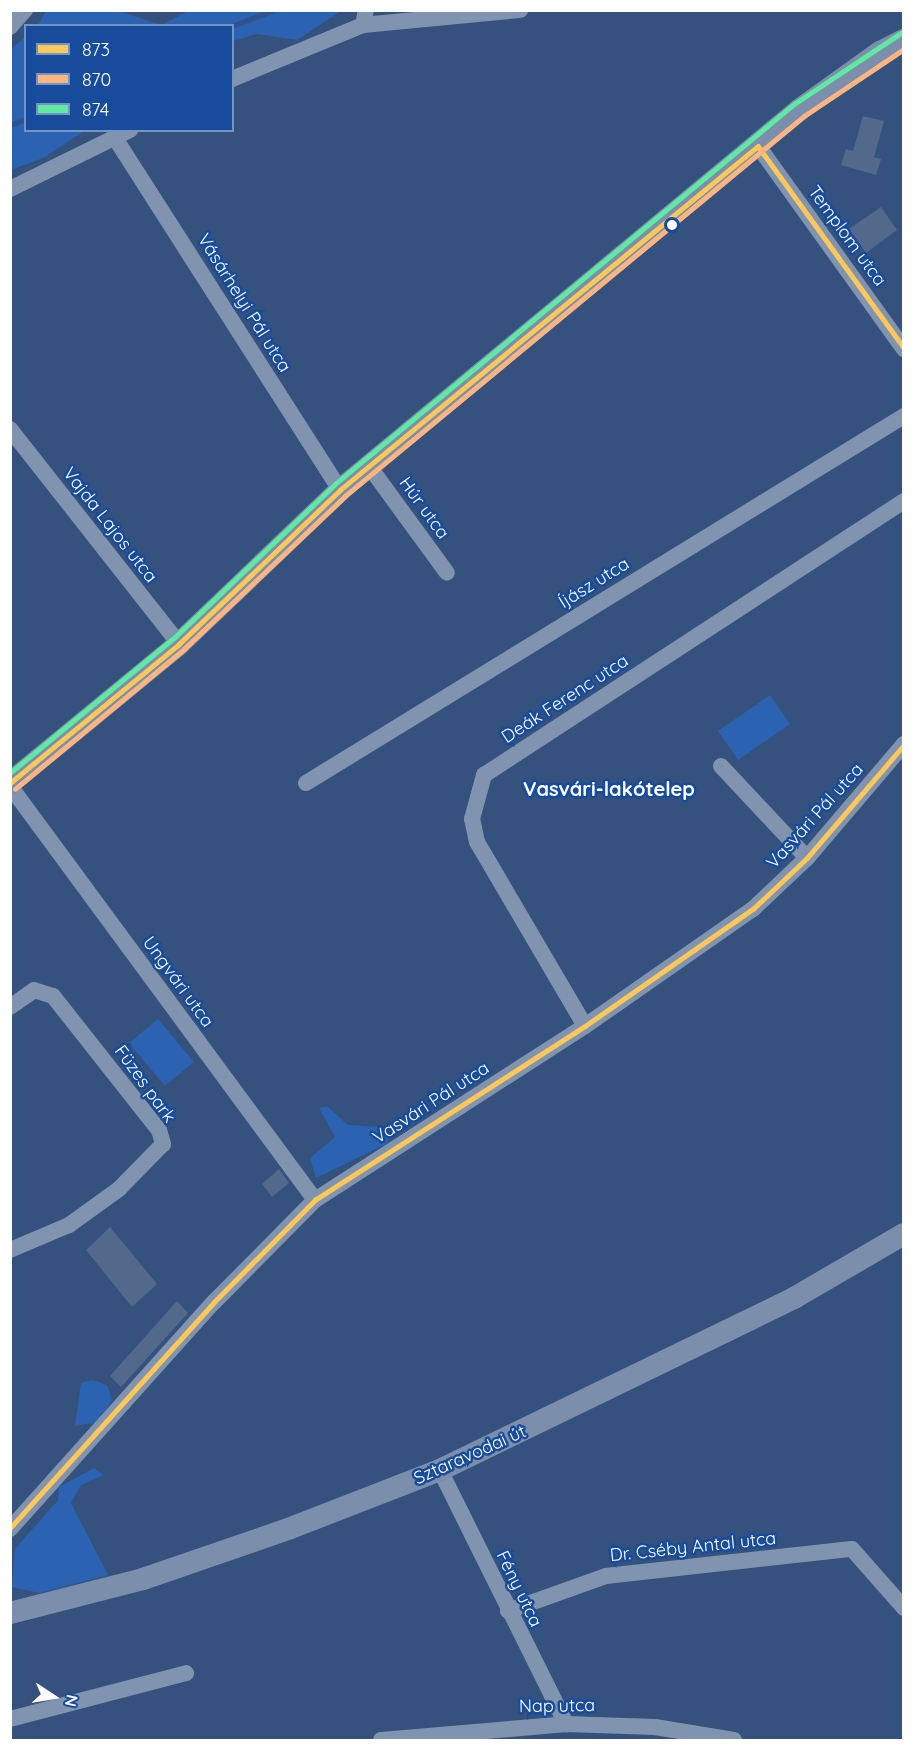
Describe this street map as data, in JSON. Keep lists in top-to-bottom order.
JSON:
{
  "streets": {
    "main road": ["Sztaravodai út"],
    "street": [
      "Templom utca",
      "Vásárhelyi Pál utca",
      "Húr utca",
      "Vajda Lajos utca",
      "Íjász utca",
      "Deák Ferenc utca",
      "Vasvári Pál utca",
      "Ungvári utca",
      "Füzes park",
      "Dr. Cséby Antal utca",
      "Fény utca",
      "Nap utca"
    ]
  },
  "crossings": [
    ["Deák Ferenc utca", "Vasvári Pál utca"],
    ["Vasvári Pál utca", "Ungvári utca"],
    ["Sztaravodai út", "Fény utca"],
    ["Dr. Cséby Antal utca", "Fény utca"],
    ["Fény utca", "Nap utca"]
  ],
  "districts": ["Vasvári-lakótelep"],
  "lines": ["transit line 874", "transit line 870", "transit line 873"],
  "legend": ["873", "870", "874"],
  "north": "right"
}
